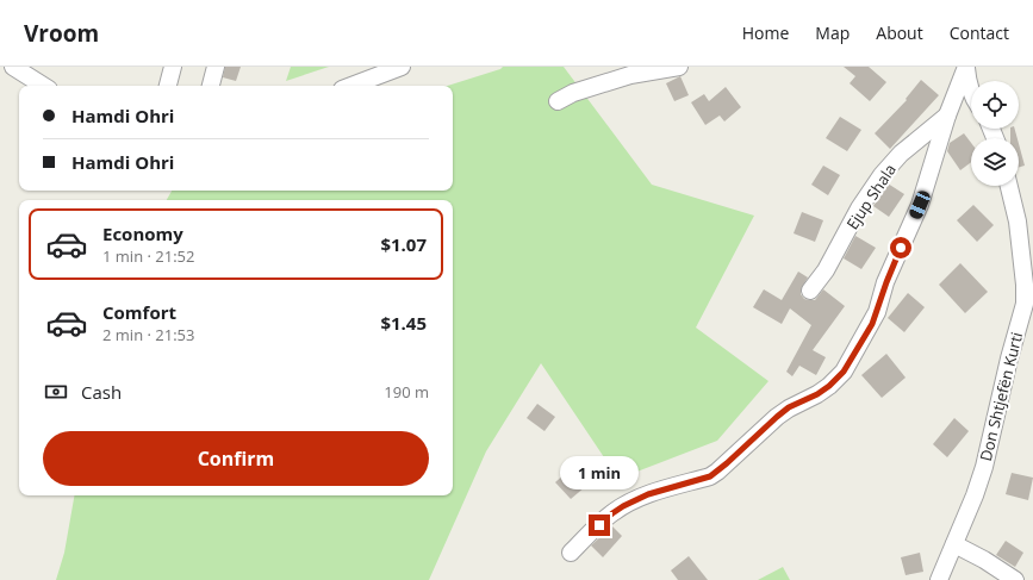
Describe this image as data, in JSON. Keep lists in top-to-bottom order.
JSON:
{
  "streets": {
    "street": ["Ejup Shala", "Don Shtjefën Kurti"]
  },
  "page": {
    "header": "Vroom",
    "nav": [
      "Home",
      "Map",
      "About",
      "Contact"
    ],
    "banner": ["Hamdi Ohri", "Hamdi Ohri"],
    "list": [
      {
        "name": "Economy",
        "note": "1 min · 21:52",
        "value": "$1.07"
      },
      {
        "name": "Comfort",
        "note": "2 min · 21:53",
        "value": "$1.45"
      }
    ],
    "pay": ["Cash", "190 m"],
    "buttons": "Confirm",
    "bubble": "1 min"
  }
}
